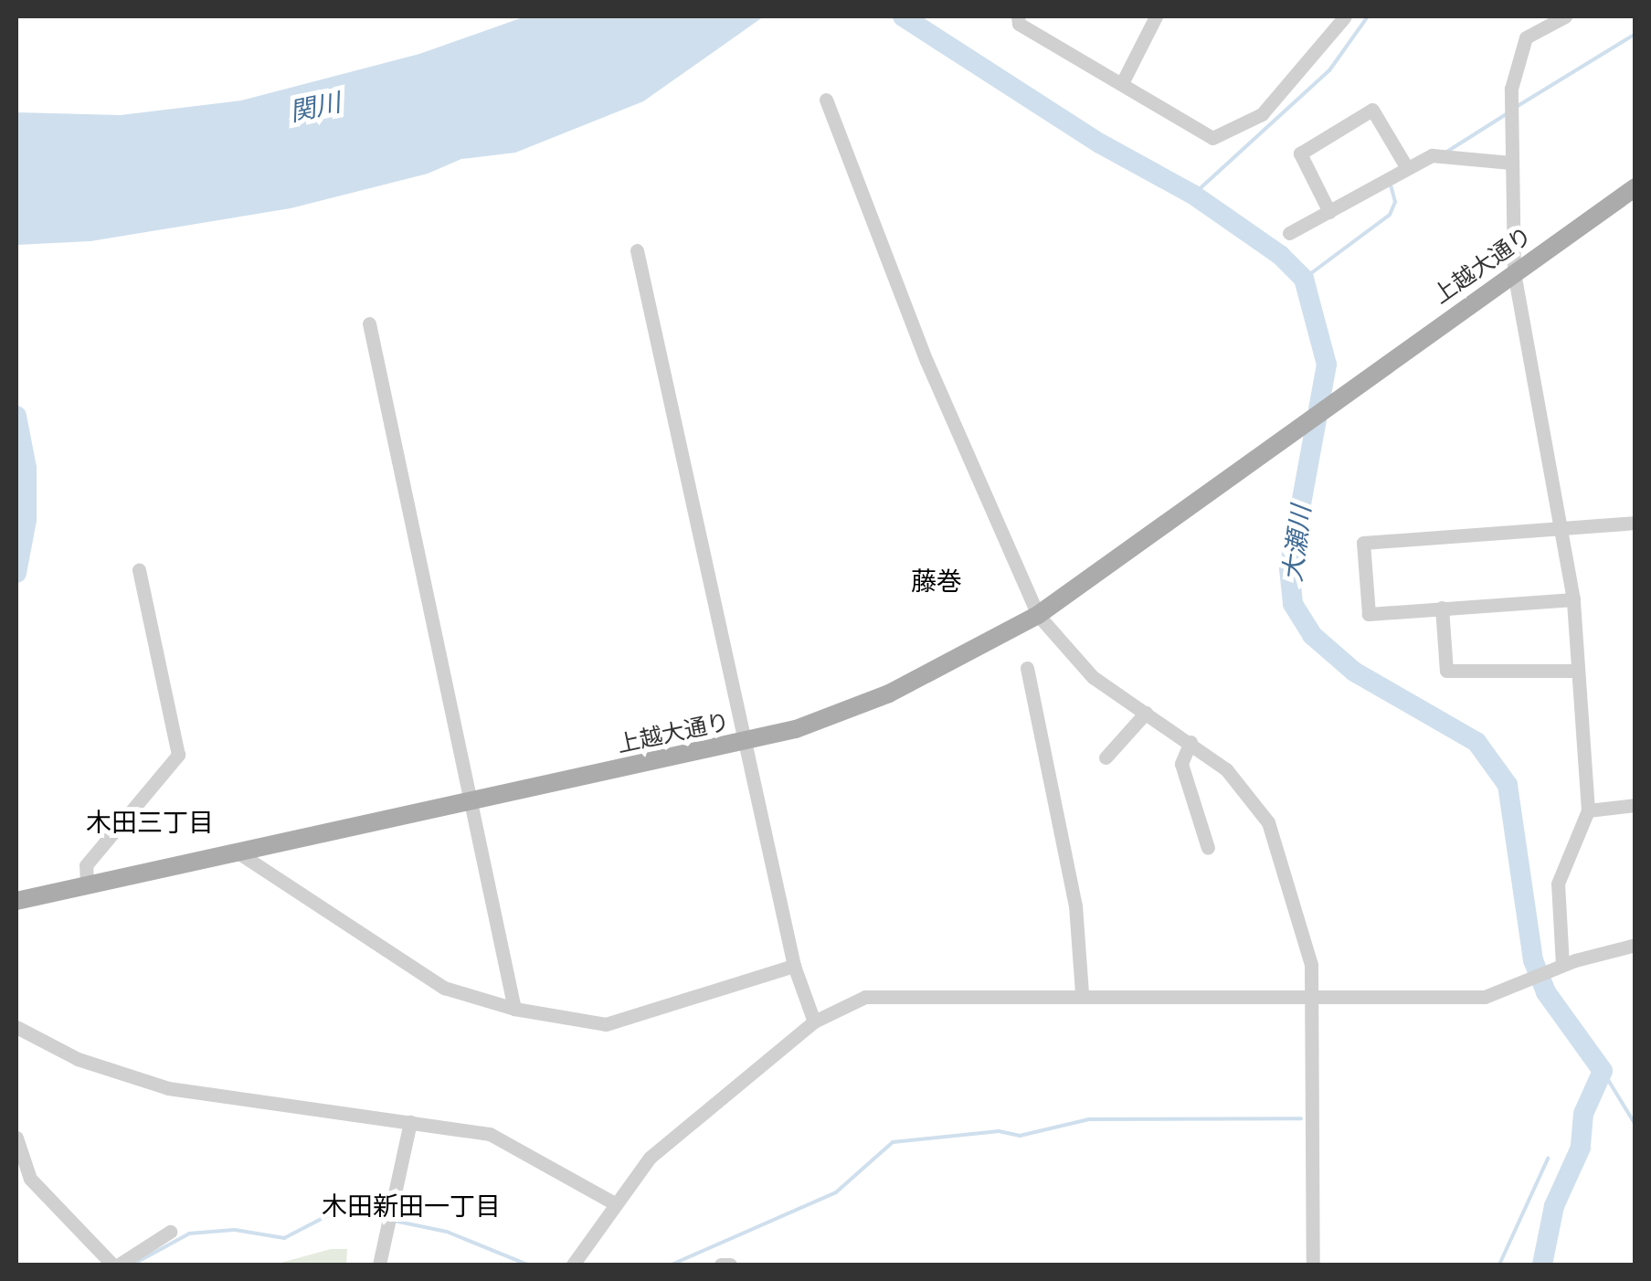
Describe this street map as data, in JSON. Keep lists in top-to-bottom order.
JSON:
{
  "streets": {
    "main road": ["上越大通り"]
  },
  "districts": ["藤巻", "木田三丁目", "木田新田一丁目"],
  "water": ["関川", "大瀬川"]
}
